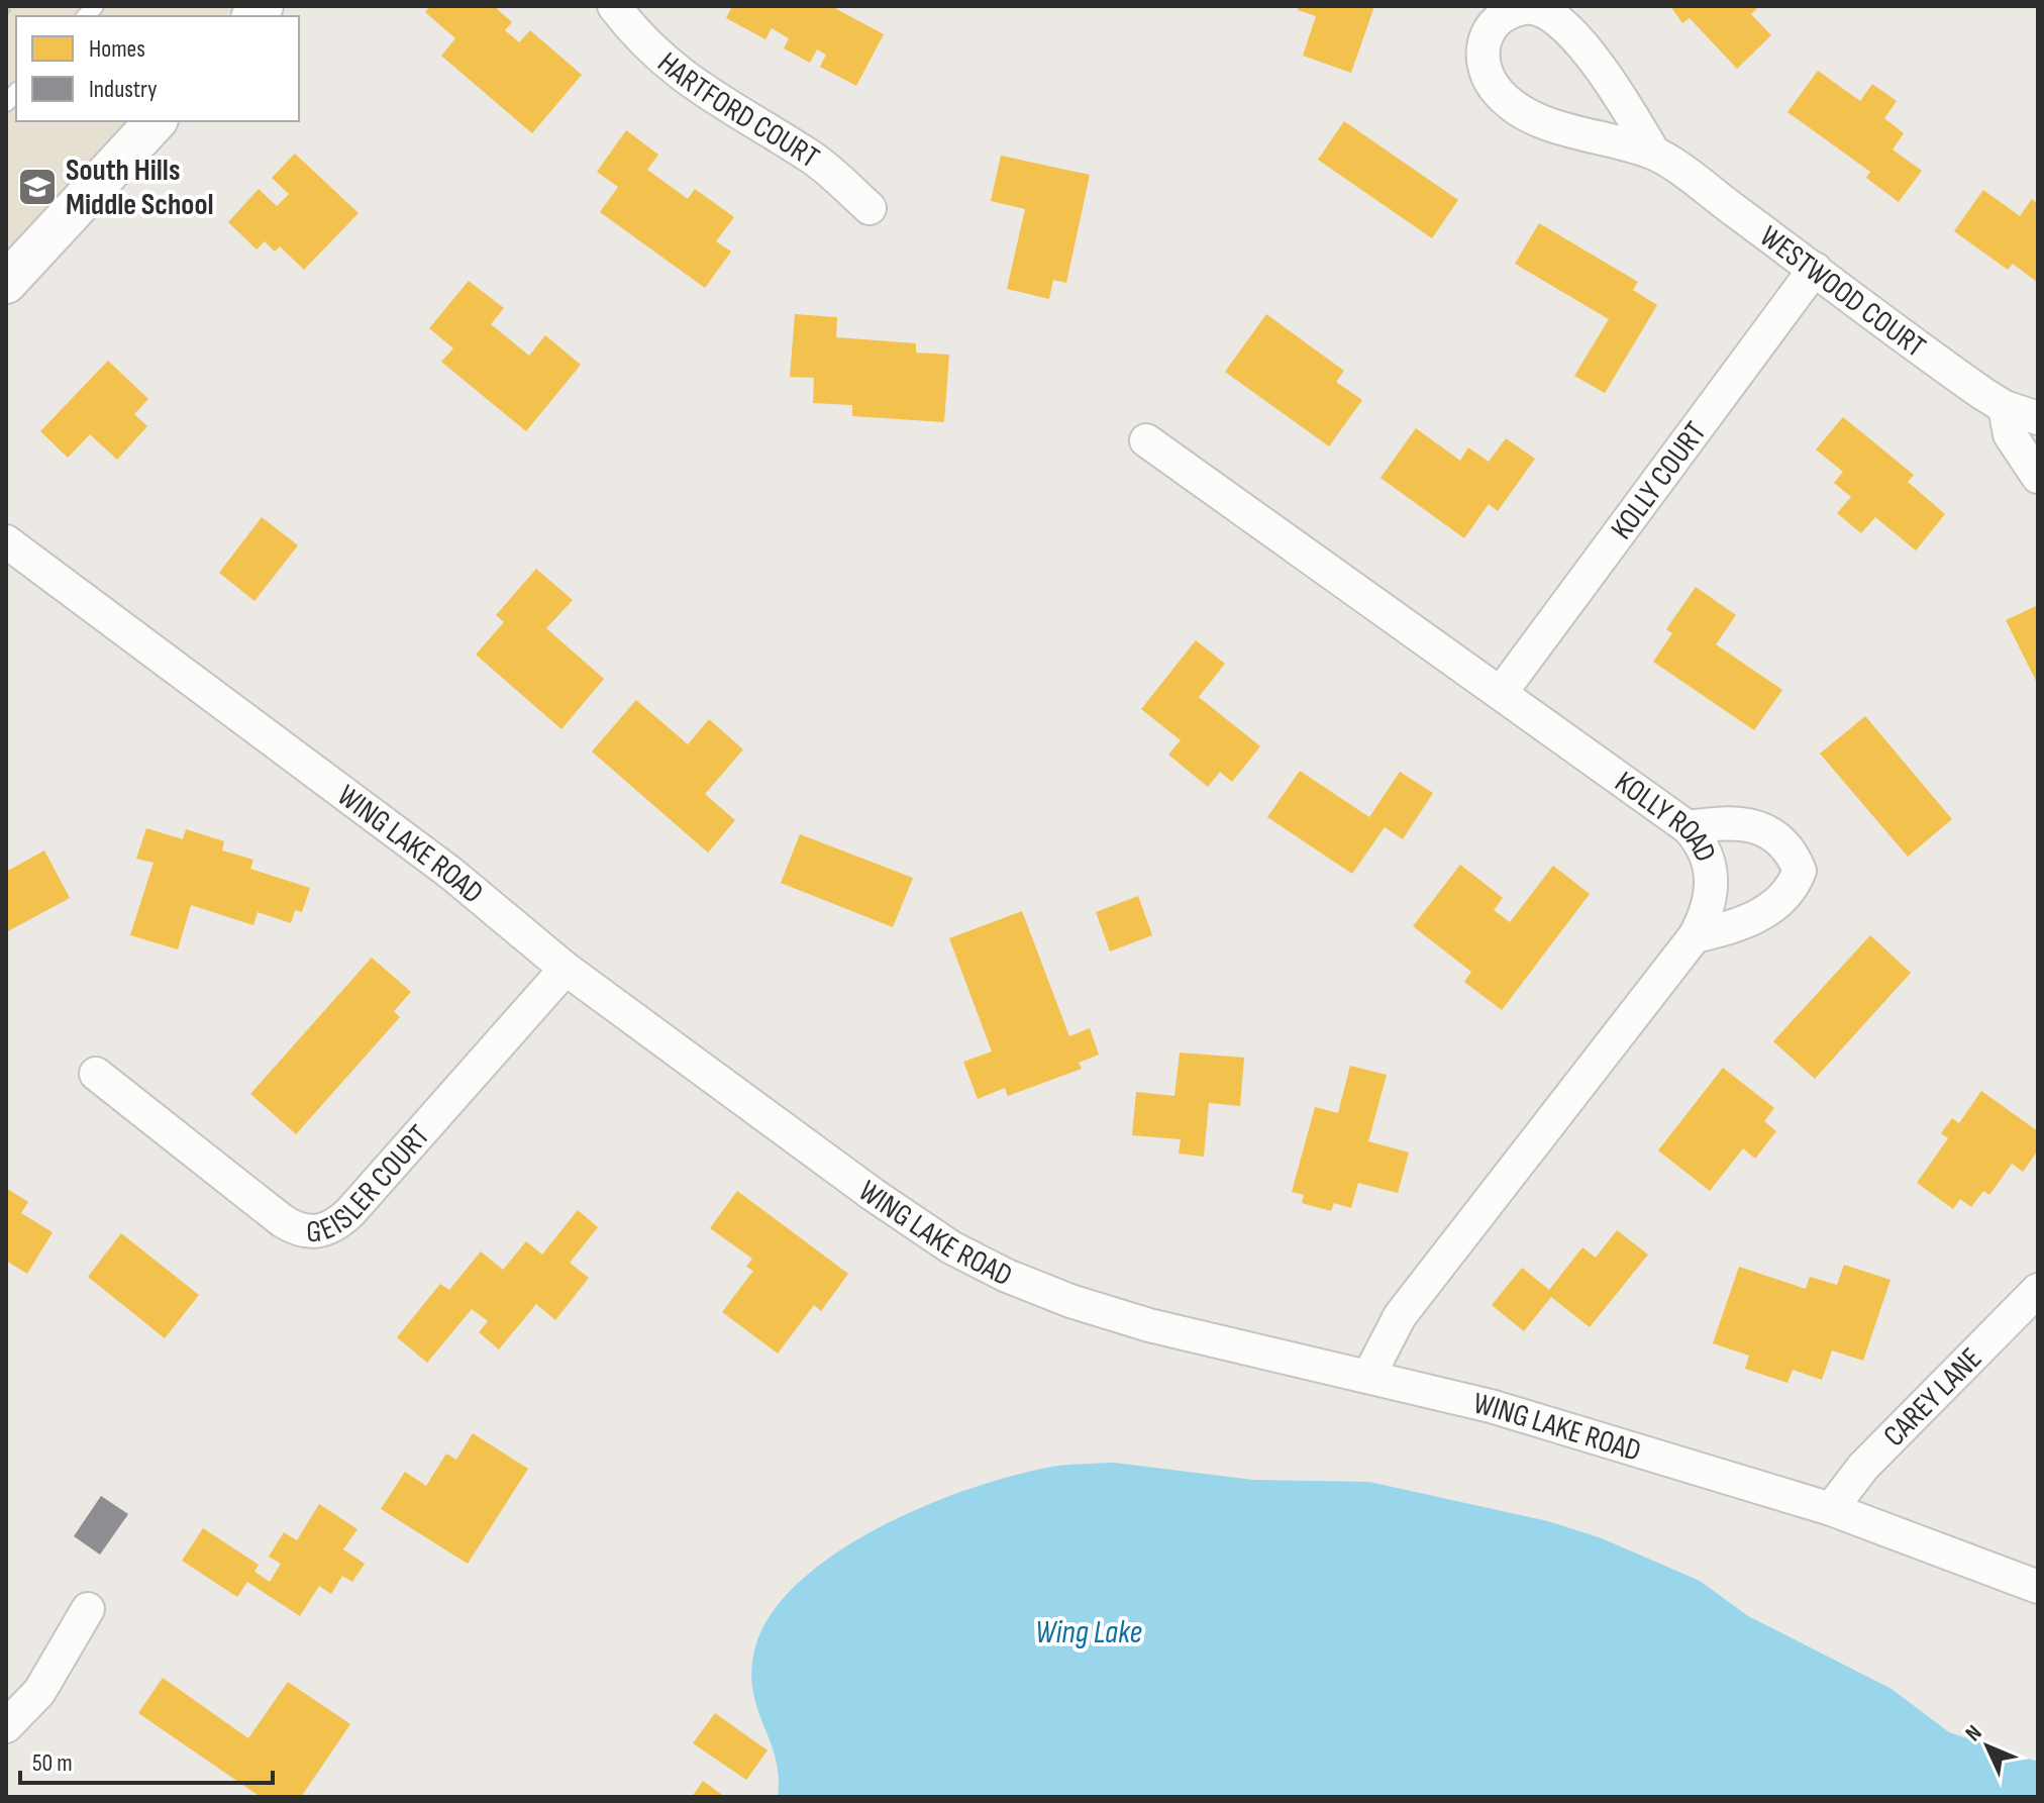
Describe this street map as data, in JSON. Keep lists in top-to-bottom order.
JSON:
{
  "streets": {
    "street": [
      "HARTFORD COURT",
      "WESTWOOD COURT",
      "KOLLY COURT",
      "KOLLY ROAD",
      "WING LAKE ROAD",
      "GEISLER COURT",
      "CAREY LANE"
    ]
  },
  "crossings": [
    ["WESTWOOD COURT", "KOLLY COURT"],
    ["KOLLY COURT", "KOLLY ROAD"],
    ["KOLLY ROAD", "WING LAKE ROAD"],
    ["WING LAKE ROAD", "GEISLER COURT"],
    ["WING LAKE ROAD", "CAREY LANE"]
  ],
  "water": ["Wing Lake"],
  "places": {
    "school or university": ["South Hills Middle School"]
  },
  "legend": ["Homes", "Industry"],
  "scale_bar": "50 m",
  "north": "top left"
}
